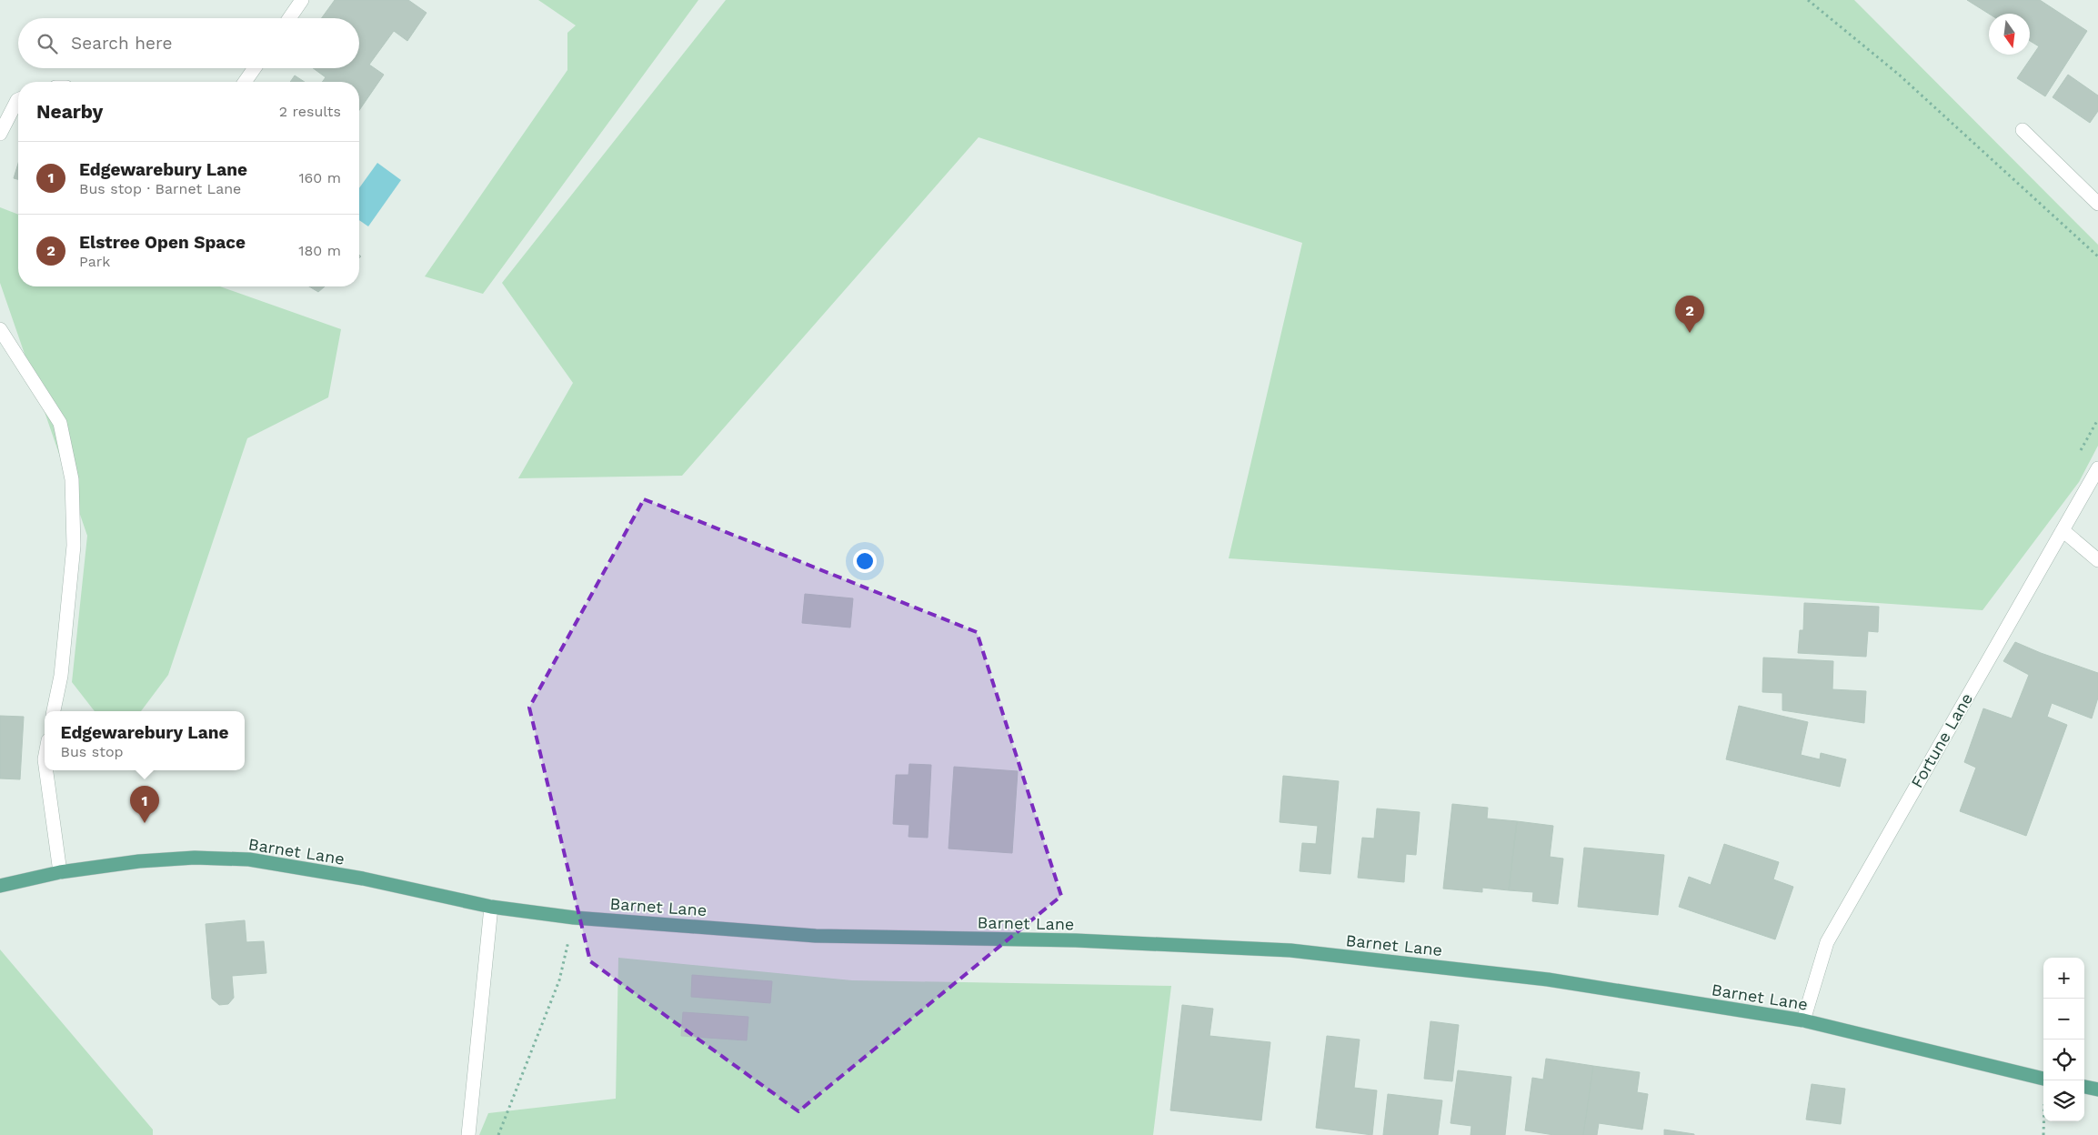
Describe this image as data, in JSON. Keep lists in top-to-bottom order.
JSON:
{
  "streets": {
    "main road": ["Barnet Lane"],
    "street": ["Fortune Lane"]
  },
  "crossings": [
    ["Fortune Lane", "Barnet Lane"]
  ],
  "north": "bottom",
  "page": {
    "search": "Search here",
    "heading": ["Nearby", "2 results"],
    "list": [
      {
        "mark": "1",
        "name": "Edgewarebury Lane",
        "note": "Bus stop · Barnet Lane",
        "value": "160 m"
      },
      {
        "mark": "2",
        "name": "Elstree Open Space",
        "note": "Park",
        "value": "180 m"
      }
    ],
    "pins": ["2", "1"],
    "popup": ["Edgewarebury Lane", "Bus stop"],
    "map_buttons": ["+", "−"]
  }
}
